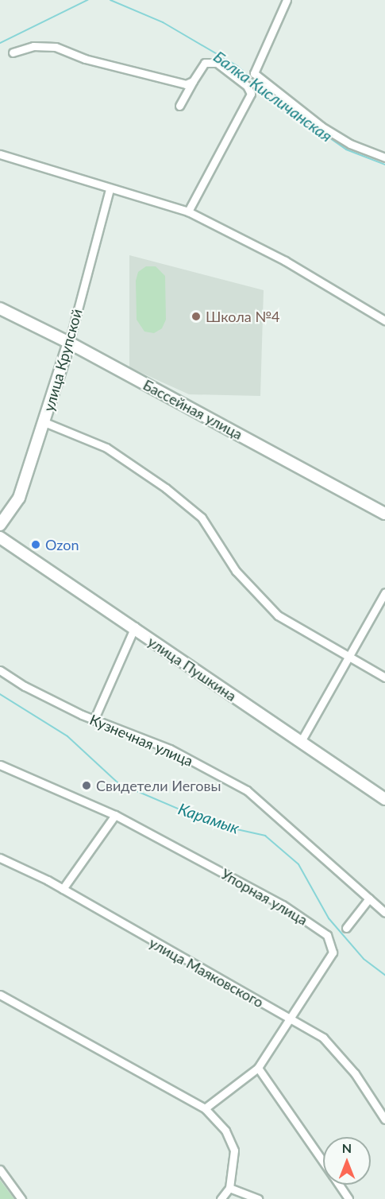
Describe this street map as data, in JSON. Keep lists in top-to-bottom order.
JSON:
{
  "streets": {
    "street": [
      "улица Крупской",
      "Бассейная улица",
      "улица Пушкина",
      "Кузнечная улица",
      "Упорная улица",
      "улица Маяковского"
    ]
  },
  "crossings": [
    ["улица Крупской", "Бассейная улица"],
    ["Упорная улица", "улица Маяковского"]
  ],
  "water": ["Балка Кисличанская", "Карамык"],
  "places": ["Школа №4", "Ozon", "Свидетели Иеговы"],
  "north": "top"
}
